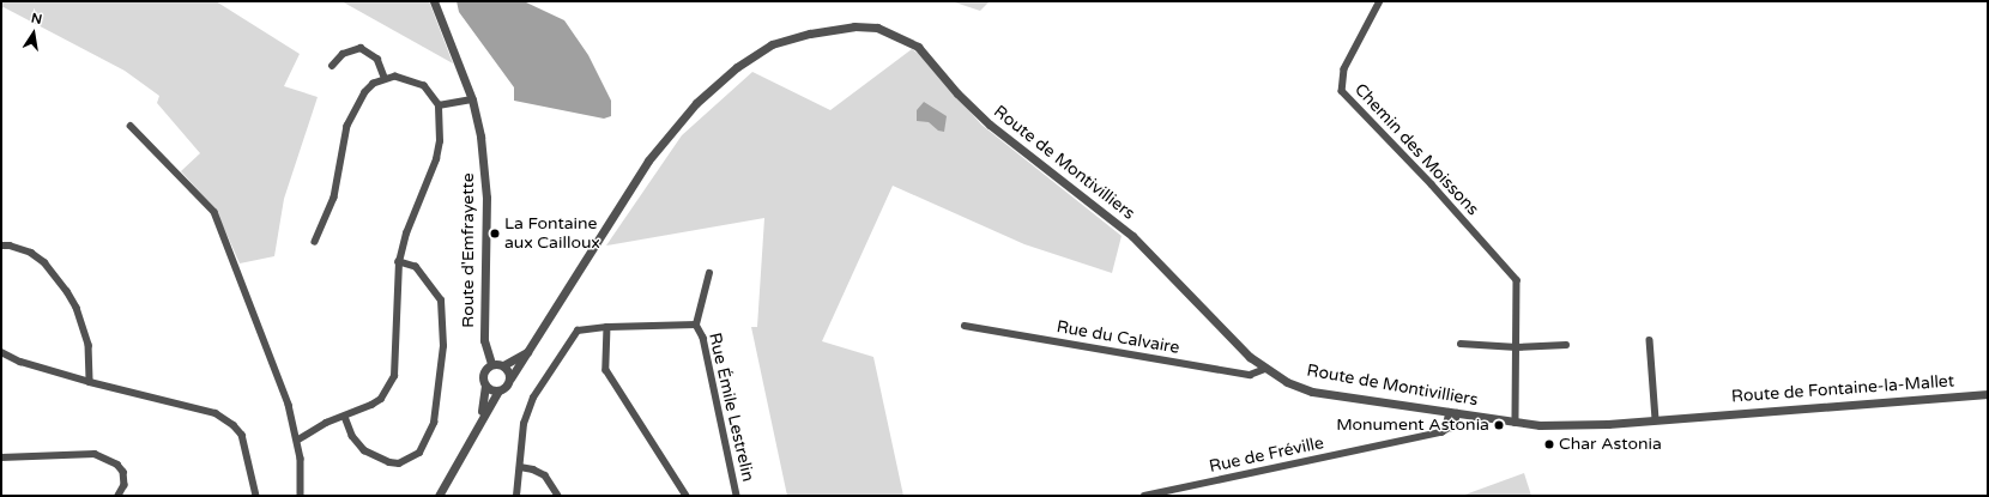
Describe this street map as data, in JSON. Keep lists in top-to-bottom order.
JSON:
{
  "streets": {
    "street": [
      "Chemin des Moissons",
      "Route de Montivilliers",
      "Route d'Emfrayette",
      "Rue du Calvaire",
      "Route de Fontaine-la-Mallet",
      "Rue Émile Lestrelin",
      "Rue de Fréville"
    ]
  },
  "crossings": [
    ["Route de Montivilliers", "Route d'Emfrayette"],
    ["Route de Montivilliers", "Rue du Calvaire"],
    ["Route de Montivilliers", "Route de Fontaine-la-Mallet"],
    ["Route de Montivilliers", "Rue de Fréville"]
  ],
  "places": ["La Fontaine aux Cailloux", "Monument Astonia", "Char Astonia"],
  "north": "top"
}
